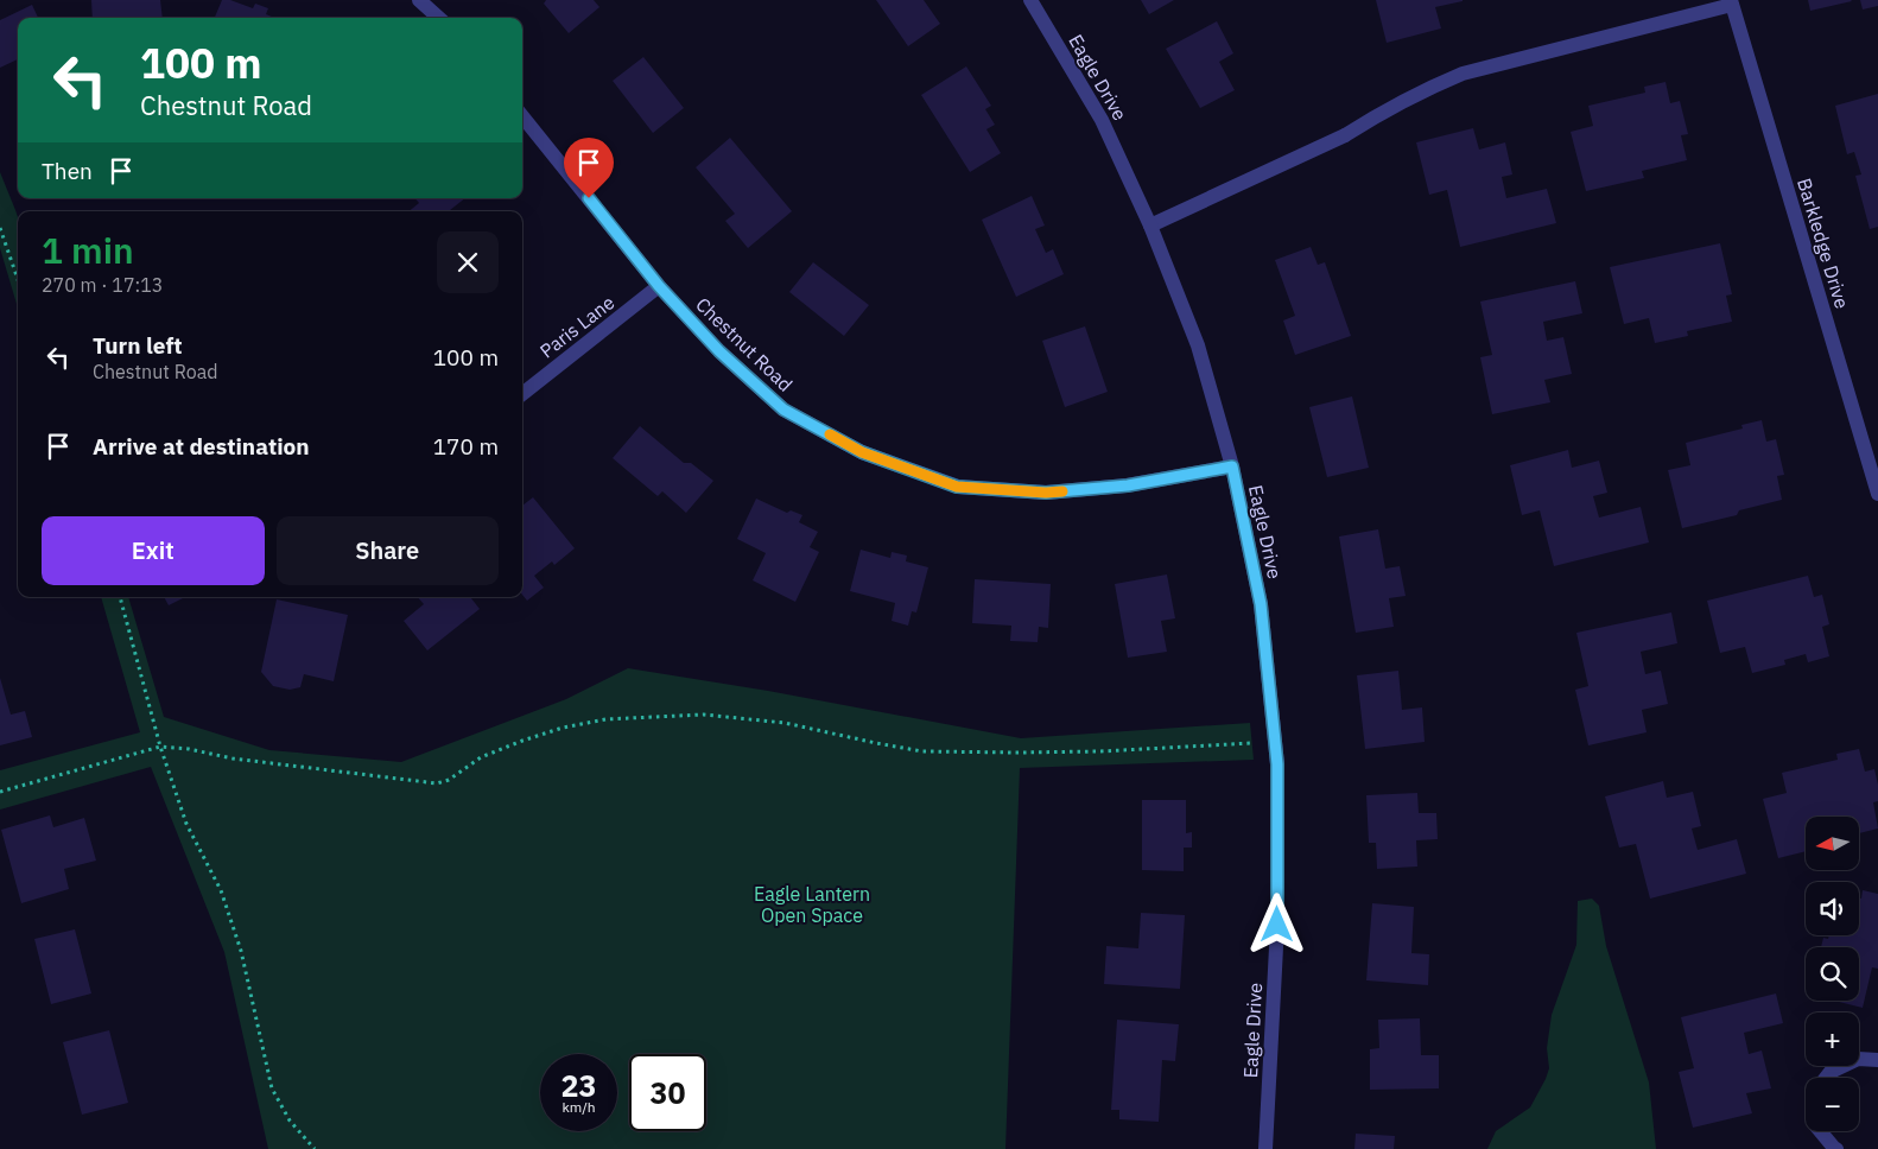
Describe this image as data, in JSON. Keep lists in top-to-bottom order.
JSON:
{
  "streets": {
    "street": [
      "Eagle Drive",
      "Barkledge Drive",
      "Paris Lane",
      "Chestnut Road"
    ]
  },
  "crossings": [
    ["Eagle Drive", "Barkledge Drive"],
    ["Eagle Drive", "Chestnut Road"],
    ["Paris Lane", "Chestnut Road"]
  ],
  "parks": ["Eagle Lantern Open Space"],
  "north": "left",
  "page": {
    "turn": ["100 m", "Chestnut Road"],
    "then": "Then",
    "heading": ["1 min", "270 m · 17:13"],
    "list": [
      {
        "name": "Turn left",
        "note": "Chestnut Road",
        "value": "100 m"
      },
      {
        "name": "Arrive at destination",
        "value": "170 m"
      }
    ],
    "buttons": ["Exit", "Share"],
    "map_buttons": ["+", "−"],
    "speed": "23 km/h",
    "limit": "30"
  }
}
